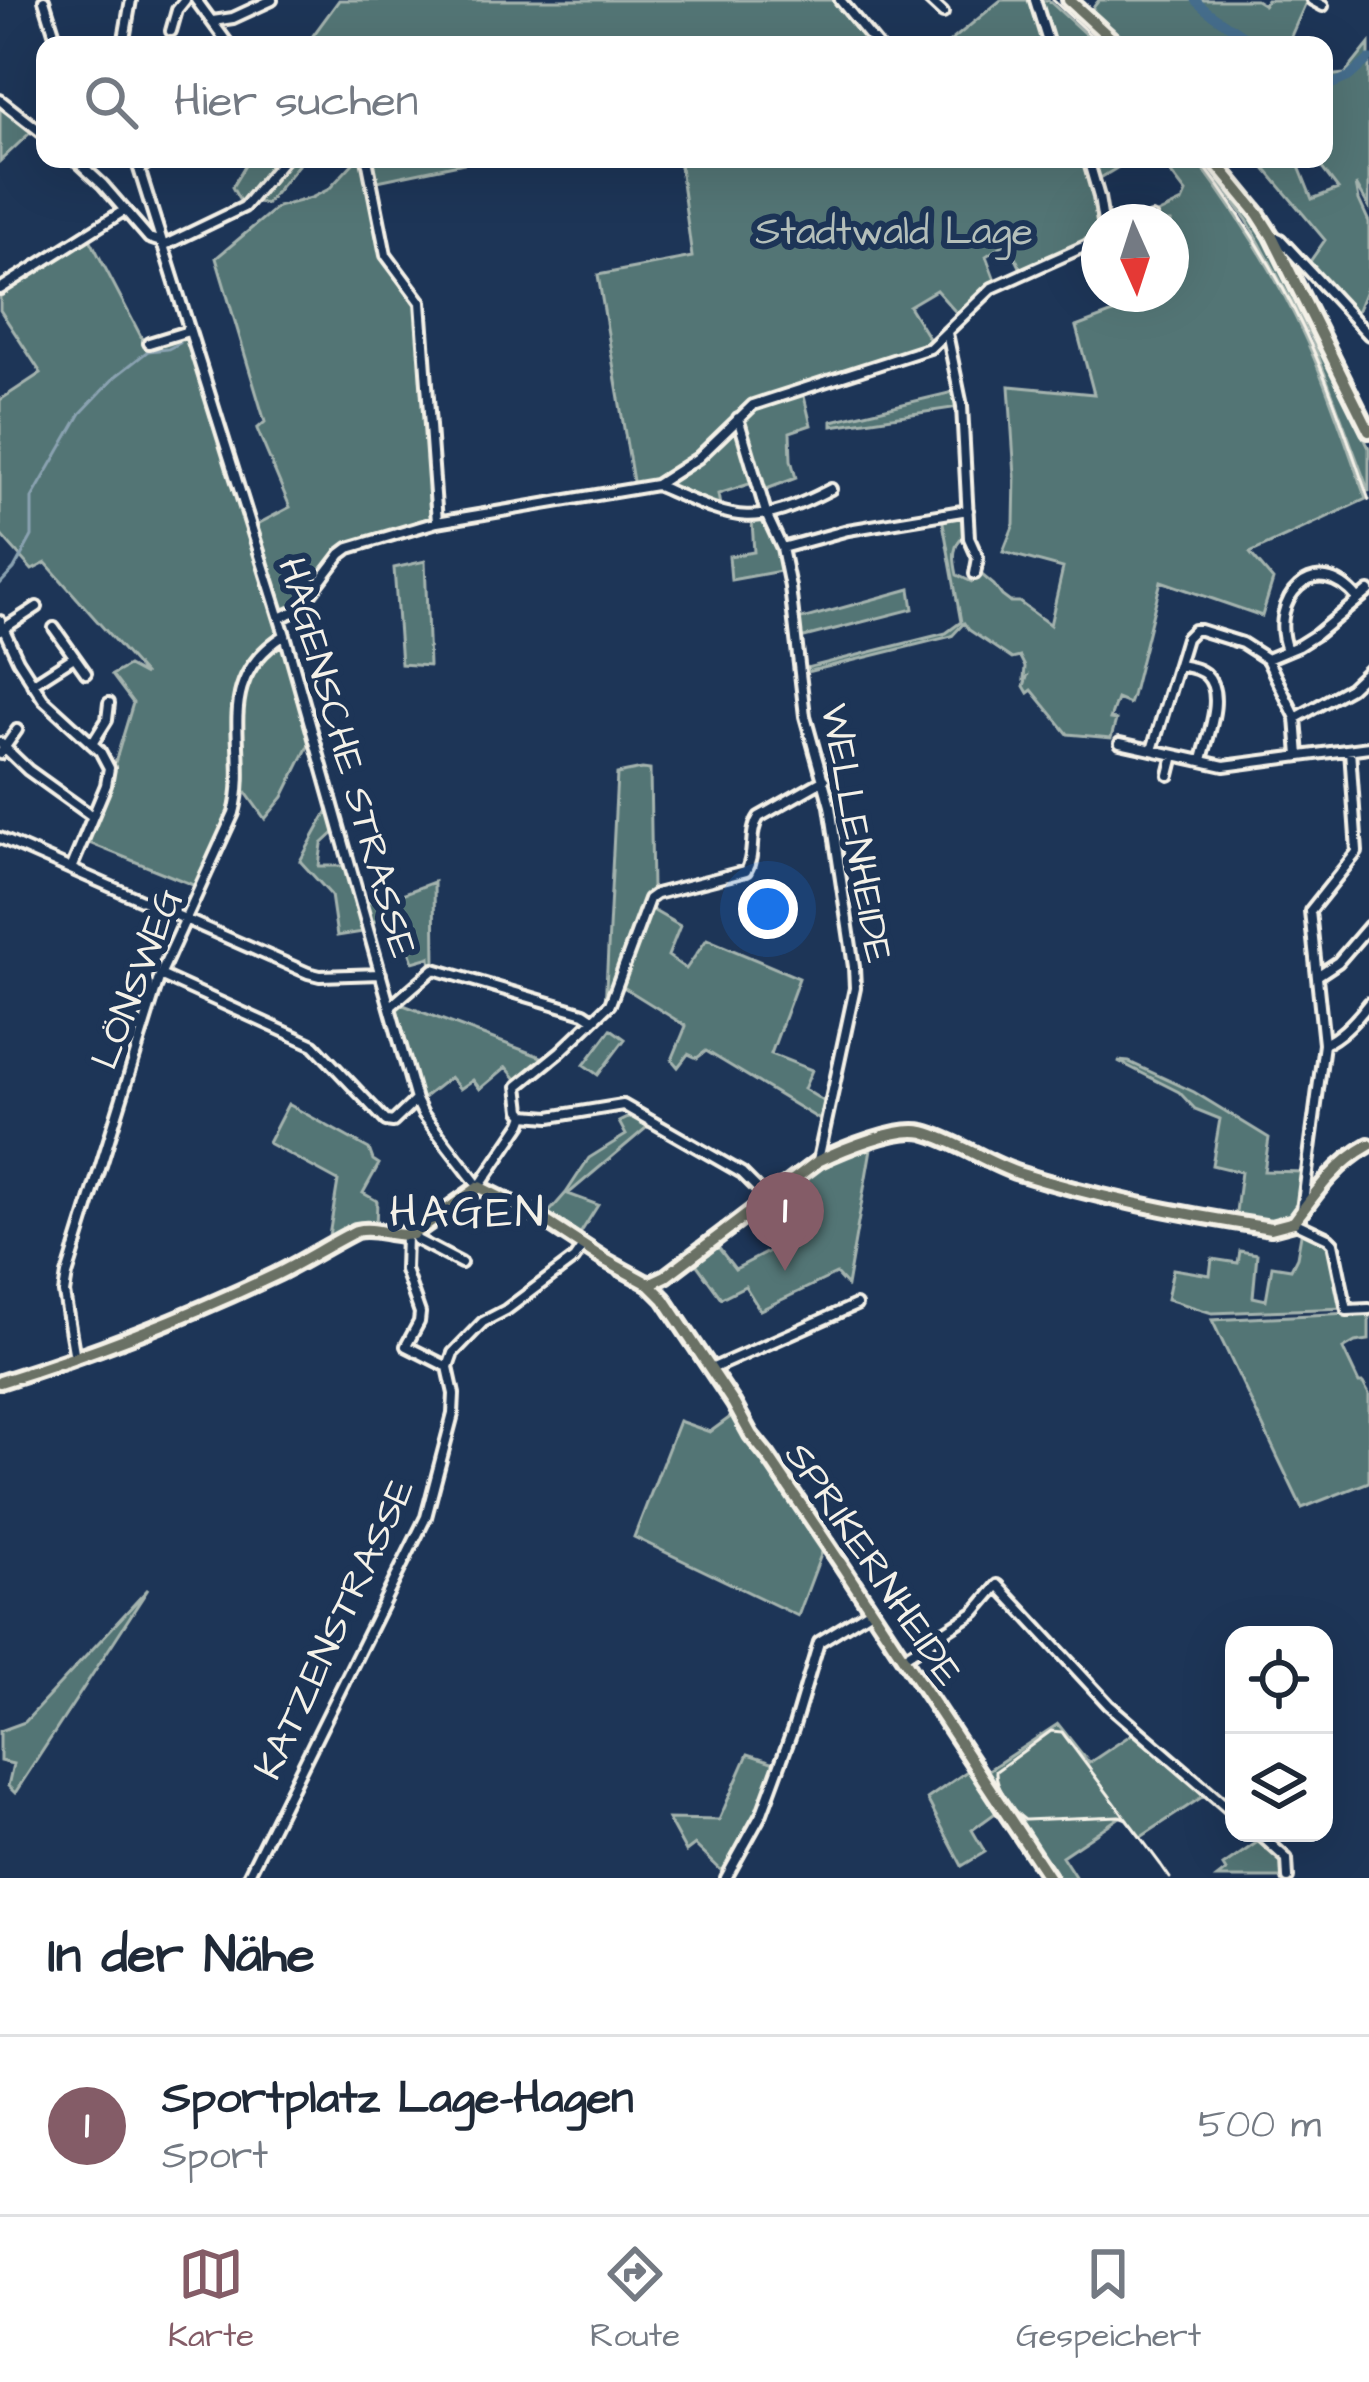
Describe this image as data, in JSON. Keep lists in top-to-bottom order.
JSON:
{
  "streets": {
    "main road": ["SPRIKERNHEIDE"],
    "street": [
      "HAGENSCHE STRASSE",
      "WELLENHEIDE",
      "LÖNSWEG",
      "KATZENSTRASSE"
    ]
  },
  "crossings": [
    ["HAGENSCHE STRASSE", "LÖNSWEG"]
  ],
  "districts": ["HAGEN"],
  "parks": ["Stadtwald Lage"],
  "north": "bottom",
  "page": {
    "search": "Hier suchen",
    "pins": "1",
    "heading": "In der Nähe",
    "list": [
      {
        "mark": "1",
        "name": "Sportplatz Lage-Hagen",
        "note": "Sport",
        "value": "500 m"
      }
    ],
    "nav": ["Karte", "Route", "Gespeichert"]
  }
}
